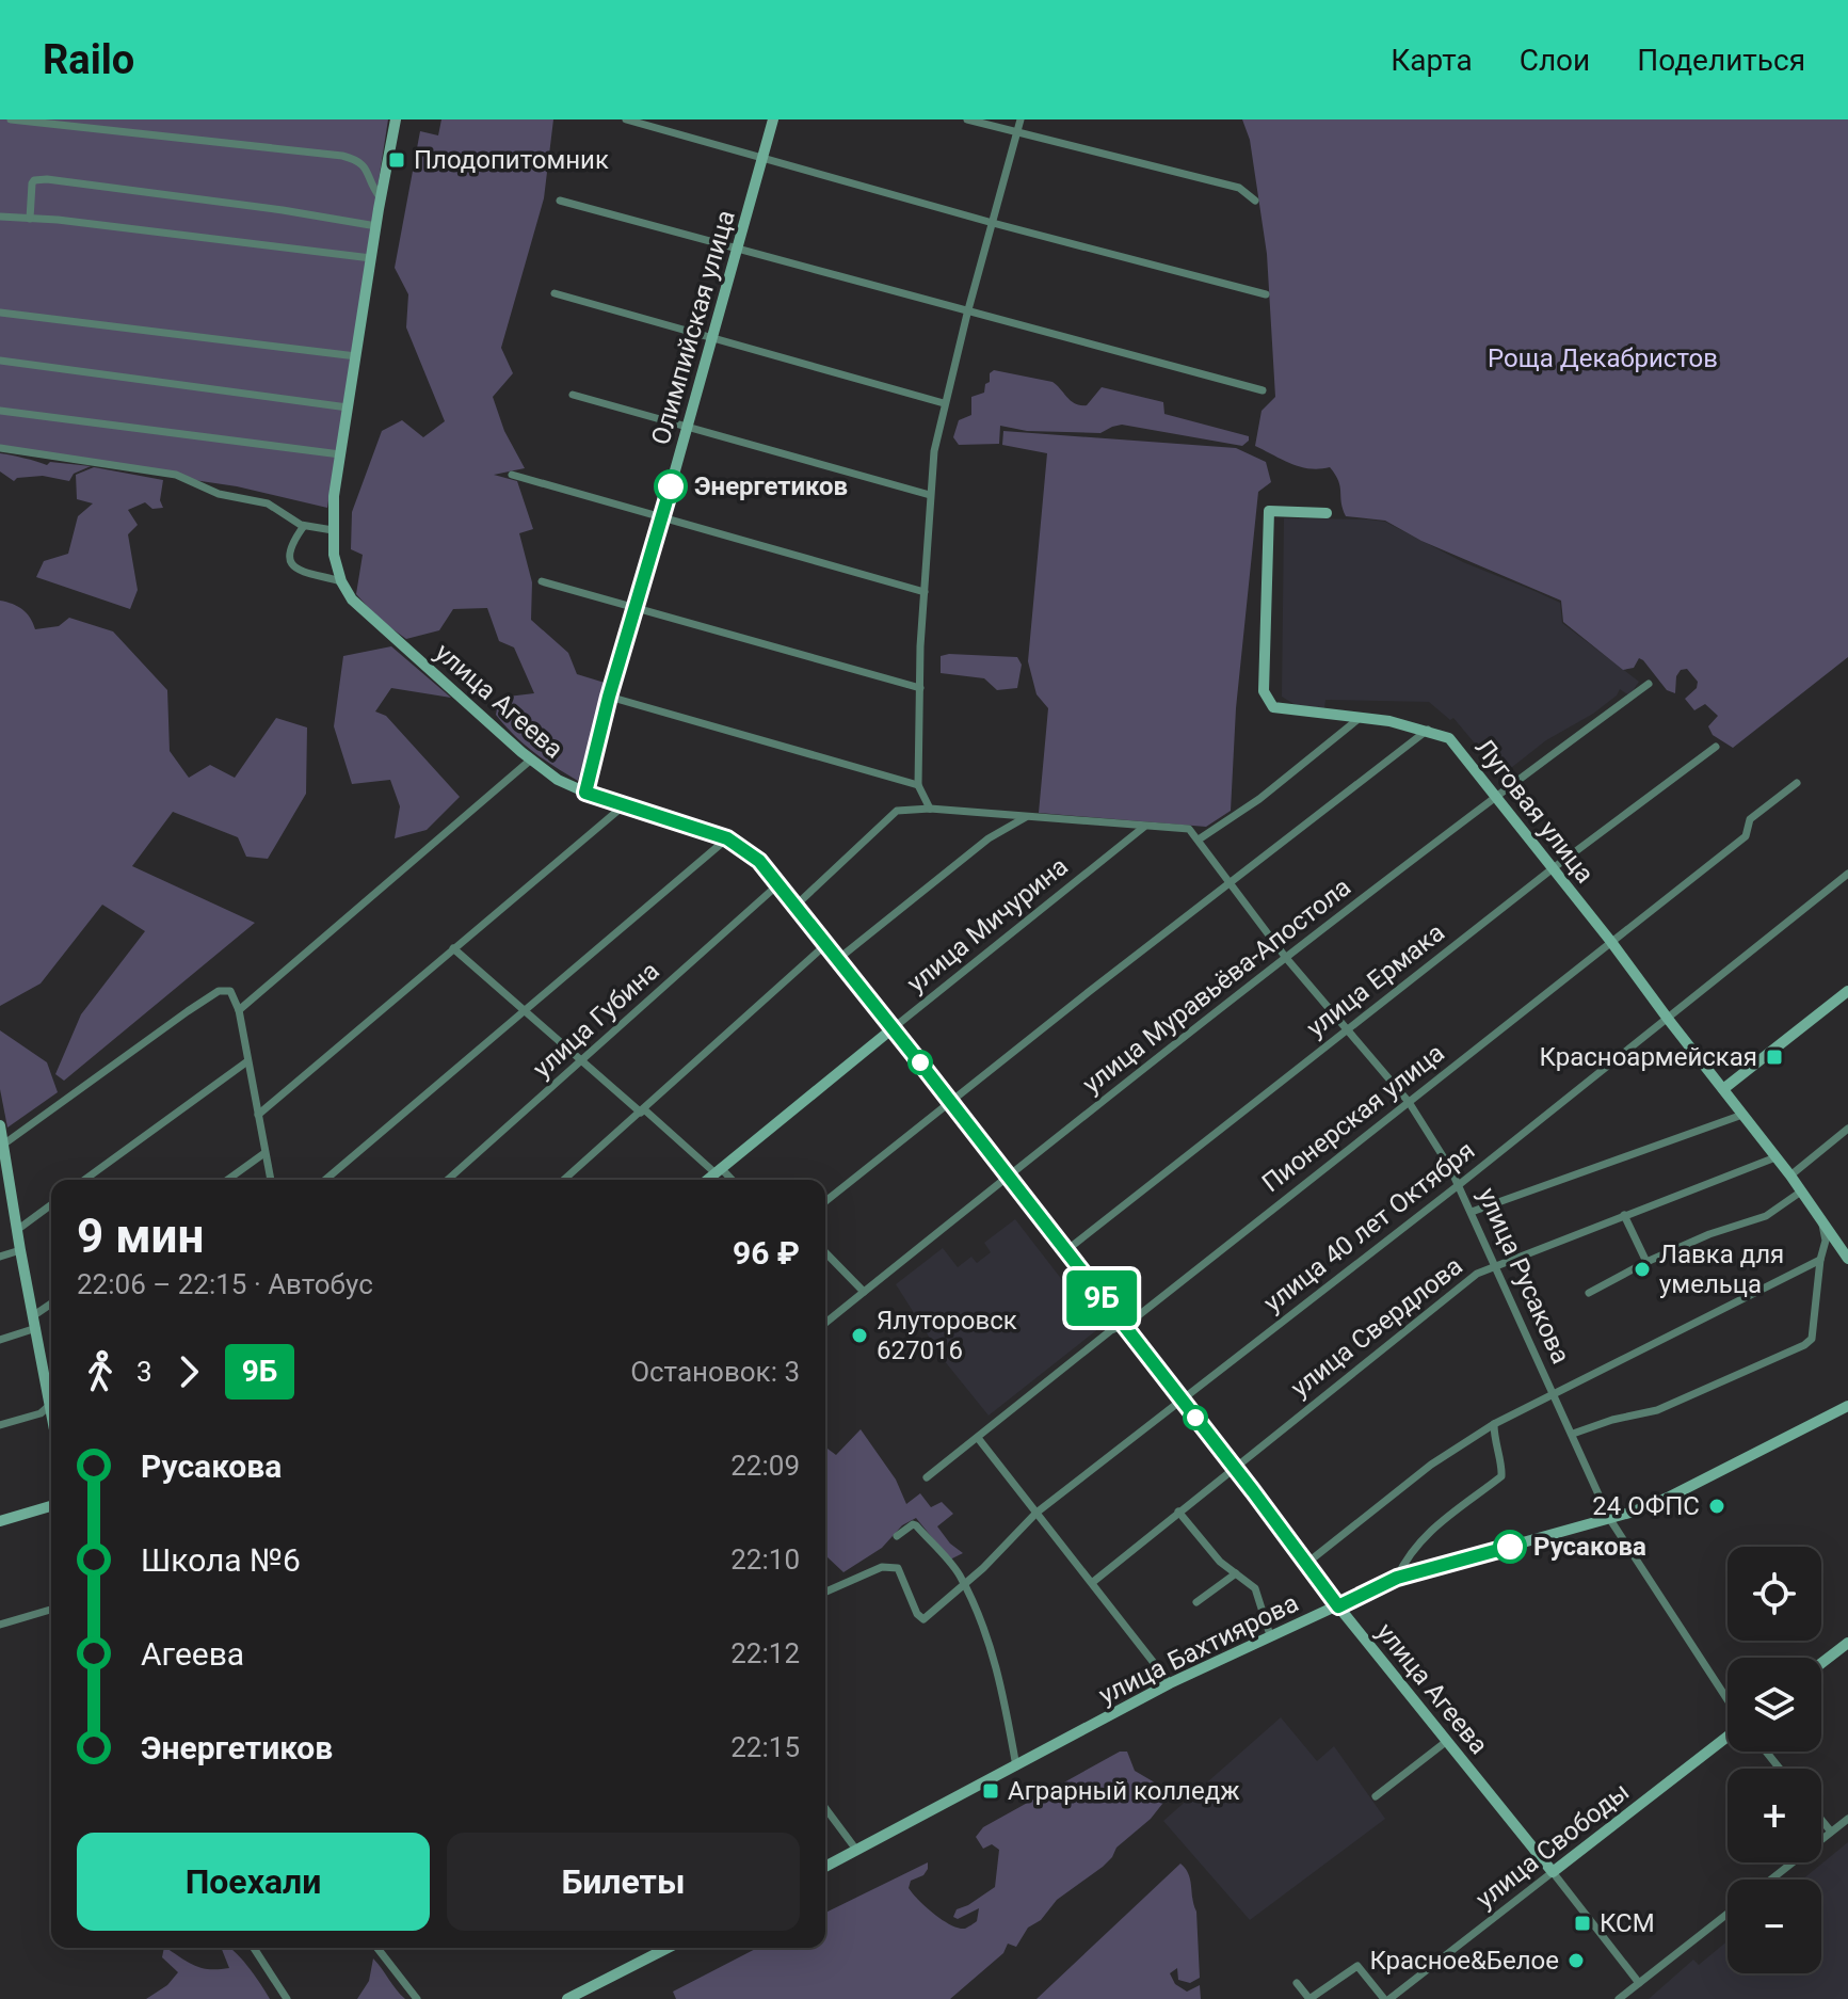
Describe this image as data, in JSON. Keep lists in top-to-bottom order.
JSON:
{
  "streets": {
    "street": [
      "Олимпийская улица",
      "улица Агеева",
      "Луговая улица",
      "улица Мичурина",
      "улица Ермака",
      "улица Муравьёва-Апостола",
      "улица Губина",
      "Пионерская улица",
      "улица 40 лет Октября",
      "улица Русакова",
      "улица Свердлова",
      "улица Бахтиярова",
      "улица Свободы"
    ]
  },
  "crossings": [
    ["Олимпийская улица", "улица Агеева"],
    ["улица Агеева", "улица Мичурина"],
    ["улица Агеева", "улица Ермака"],
    ["улица Агеева", "улица Муравьёва-Апостола"],
    ["улица Агеева", "улица Губина"],
    ["улица Агеева", "Пионерская улица"],
    ["улица Агеева", "улица 40 лет Октября"],
    ["улица Агеева", "улица Свердлова"],
    ["улица Агеева", "улица Бахтиярова"],
    ["улица Агеева", "улица Свободы"],
    ["Луговая улица", "улица Ермака"],
    ["Луговая улица", "улица Муравьёва-Апостола"],
    ["Луговая улица", "Пионерская улица"],
    ["Луговая улица", "улица 40 лет Октября"],
    ["Луговая улица", "улица Свердлова"],
    ["улица Ермака", "улица Русакова"],
    ["улица Муравьёва-Апостола", "улица Русакова"],
    ["Пионерская улица", "улица Русакова"],
    ["улица 40 лет Октября", "улица Русакова"],
    ["улица Русакова", "улица Свердлова"],
    ["улица Русакова", "улица Бахтиярова"]
  ],
  "parks": ["Роща Декабристов"],
  "places": {
    "transit": [
      "Плодопитомник",
      "Красноармейская",
      "Аграрный колледж",
      "КСМ"
    ],
    "other": [
      "Энергетиков",
      "Лавка для умельца",
      "Ялуторовск 627016",
      "24 ОФПС",
      "Русакова",
      "Красное&Белое"
    ]
  },
  "lines": ["bus line 9Б"],
  "page": {
    "header": "Railo",
    "nav": ["Карта", "Слои", "Поделиться"],
    "on_map": "9Б",
    "heading": ["9 мин", "22:06 – 22:15 · Автобус", "96 ₽"],
    "legs": ["3", "9Б", "Остановок: 3"],
    "list": [
      {
        "name": "Русакова",
        "value": "22:09"
      },
      {
        "name": "Школа №6",
        "value": "22:10"
      },
      {
        "name": "Агеева",
        "value": "22:12"
      },
      {
        "name": "Энергетиков",
        "value": "22:15"
      }
    ],
    "map_buttons": ["+", "−"],
    "buttons": ["Поехали", "Билеты"]
  }
}
